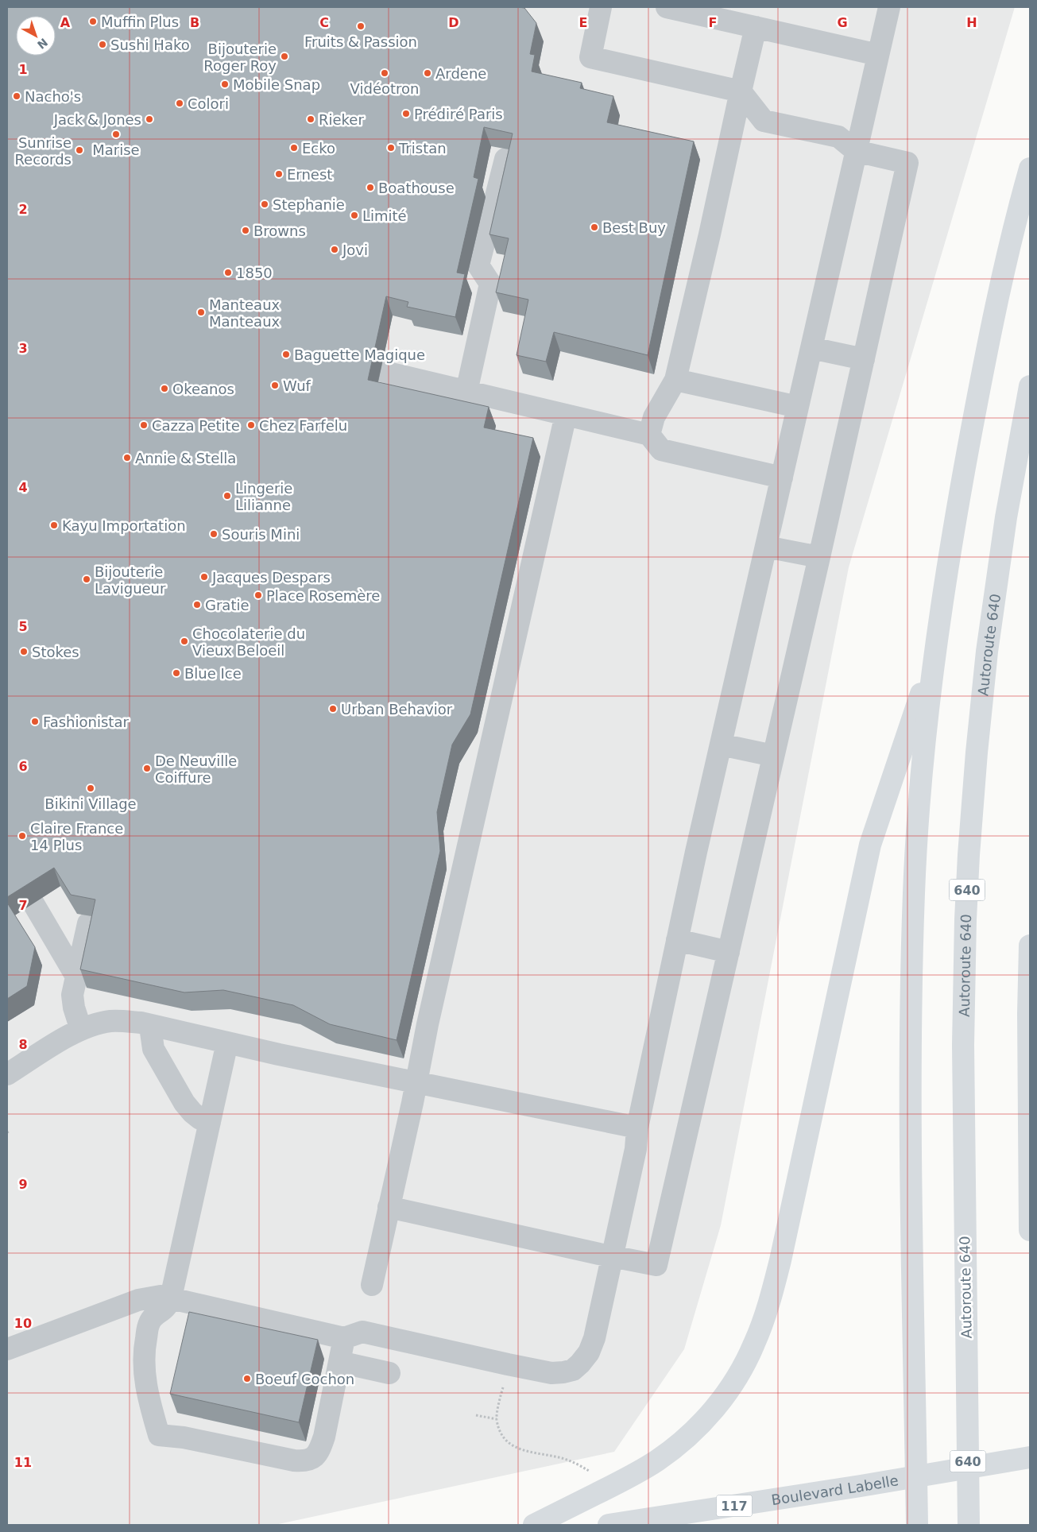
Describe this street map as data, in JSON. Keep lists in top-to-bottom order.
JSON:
{
  "streets": {
    "main road": [
      "Autoroute 640",
      "640",
      "Boulevard Labelle",
      "117"
    ]
  },
  "places": [
    "Muffin Plus",
    "Fruits & Passion",
    "Sushi Hako",
    "Bijouterie Roger Roy",
    "Vidéotron",
    "Ardene",
    "Mobile Snap",
    "Nacho's",
    "Colori",
    "Prédiré Paris",
    "Jack & Jones",
    "Rieker",
    "Marise",
    "Ecko",
    "Tristan",
    "Sunrise Records",
    "Ernest",
    "Boathouse",
    "Stephanie",
    "Limité",
    "Best Buy",
    "Browns",
    "Jovi",
    "1850",
    "Manteaux Manteaux",
    "Baguette Magique",
    "Wuf",
    "Okeanos",
    "Cazza Petite",
    "Chez Farfelu",
    "Annie & Stella",
    "Lingerie Lilianne",
    "Kayu Importation",
    "Souris Mini",
    "Jacques Despars",
    "Bijouterie Lavigueur",
    "Place Rosemère",
    "Gratie",
    "Chocolaterie du Vieux Beloeil",
    "Stokes",
    "Blue Ice",
    "Urban Behavior",
    "Fashionistar",
    "De Neuville Coiffure",
    "Bikini Village",
    "Claire France 14 Plus",
    "Boeuf Cochon"
  ],
  "north": "bottom right",
  "grid": {
    "columns": [
      "A",
      "B",
      "C",
      "D",
      "E",
      "F",
      "G",
      "H"
    ],
    "rows": [
      "1",
      "2",
      "3",
      "4",
      "5",
      "6",
      "7",
      "8",
      "9",
      "10",
      "11"
    ]
  }
}
